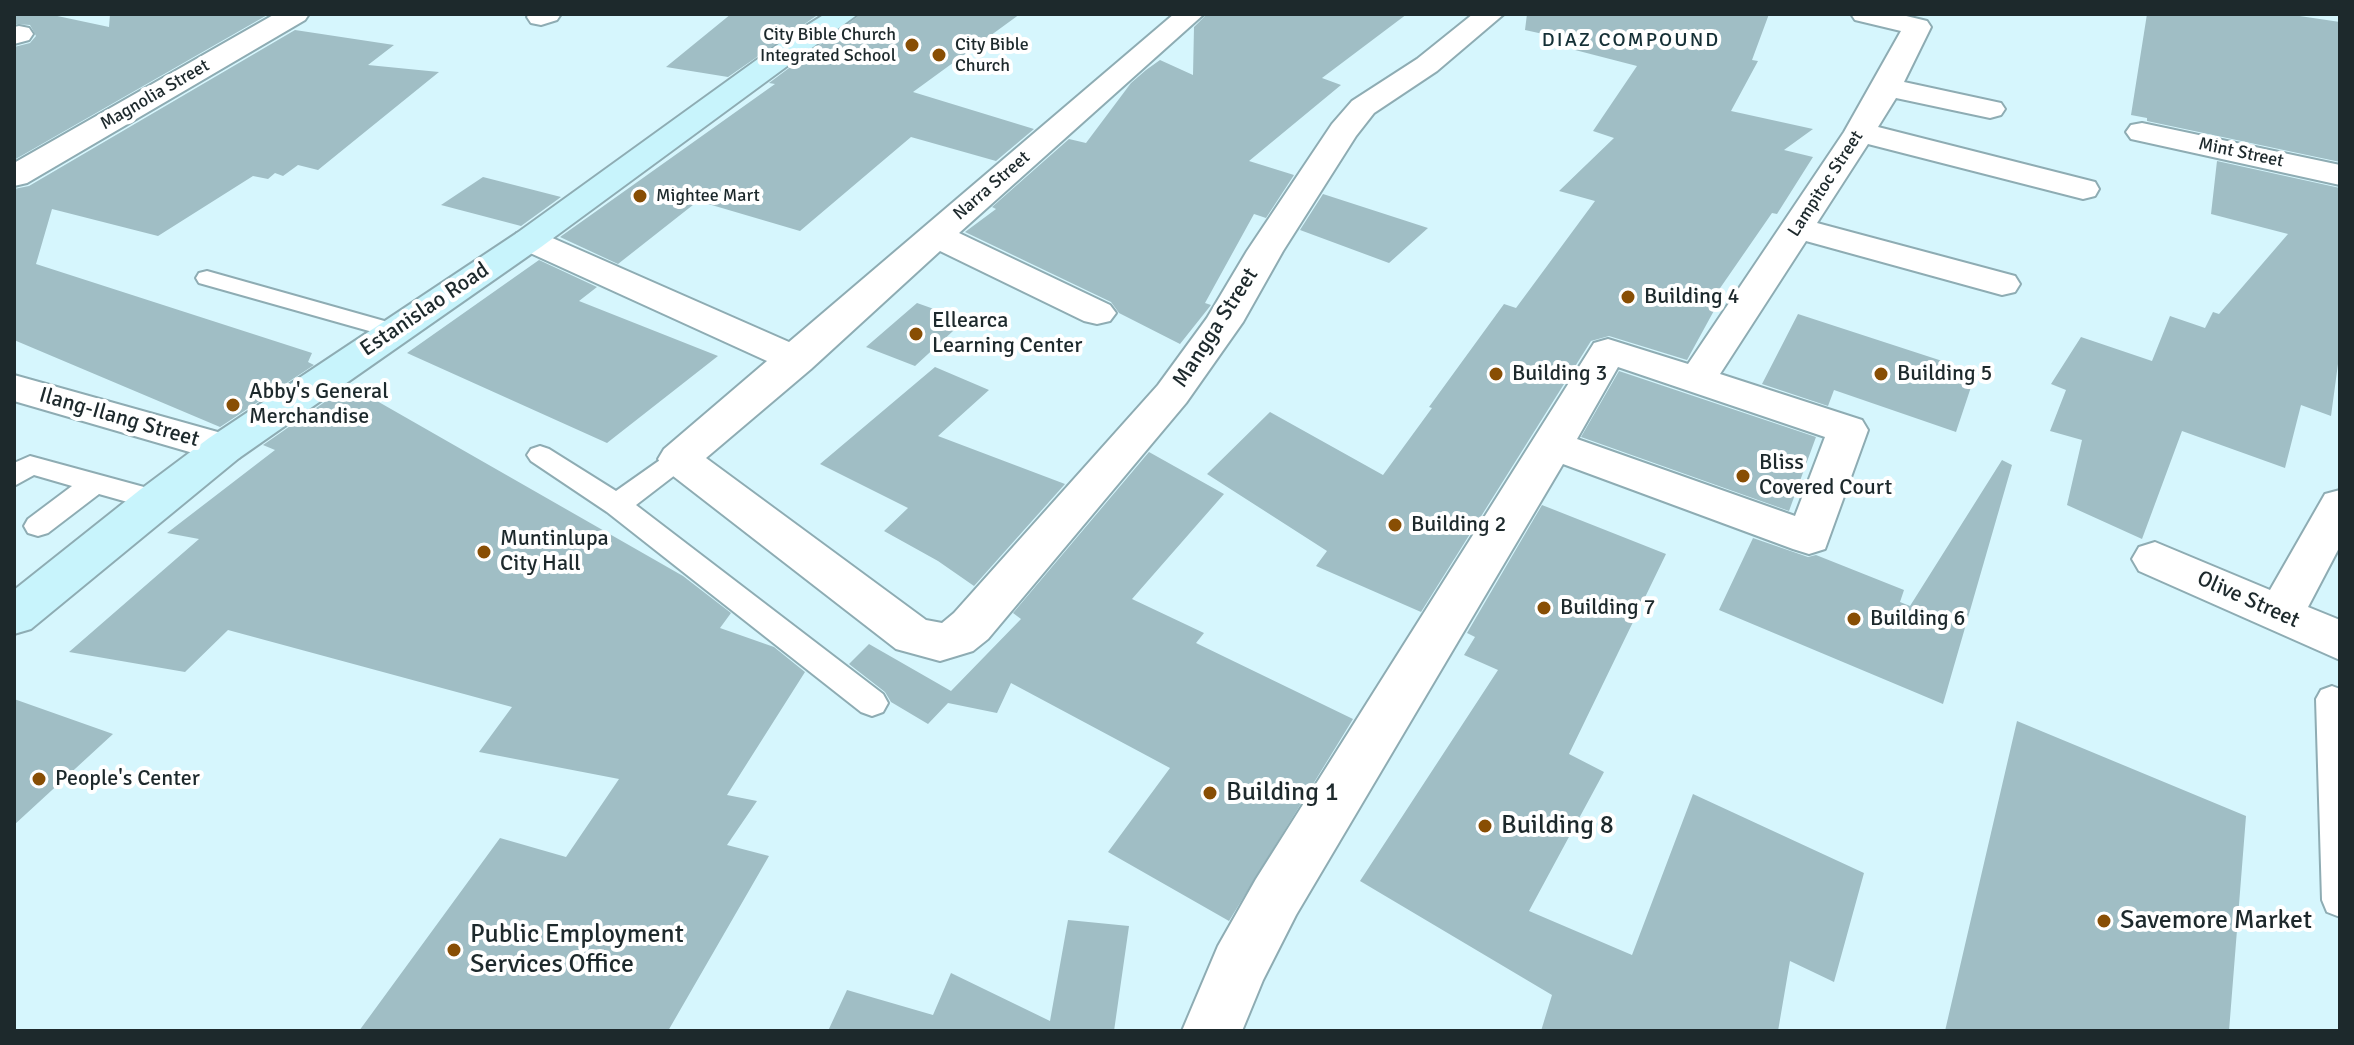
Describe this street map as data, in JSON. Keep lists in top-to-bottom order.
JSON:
{
  "streets": {
    "street": [
      "Magnolia Street",
      "Mint Street",
      "Lampitoc Street",
      "Narra Street",
      "Estanislao Road",
      "Mangga Street",
      "Ilang-Ilang Street",
      "Olive Street"
    ]
  },
  "crossings": [
    ["Narra Street", "Mangga Street"],
    ["Estanislao Road", "Ilang-Ilang Street"]
  ],
  "districts": ["DIAZ COMPOUND"],
  "places": [
    "City Bible Church Integrated School",
    "City Bible Church",
    "Mightee Mart",
    "Building 4",
    "Ellearca Learning Center",
    "Building 3",
    "Building 5",
    "Abby's General Merchandise",
    "Bliss Covered Court",
    "Building 2",
    "Muntinlupa City Hall",
    "Building 7",
    "Building 6",
    "People's Center",
    "Building 1",
    "Building 8",
    "Savemore Market",
    "Public Employment Services Office"
  ]
}
